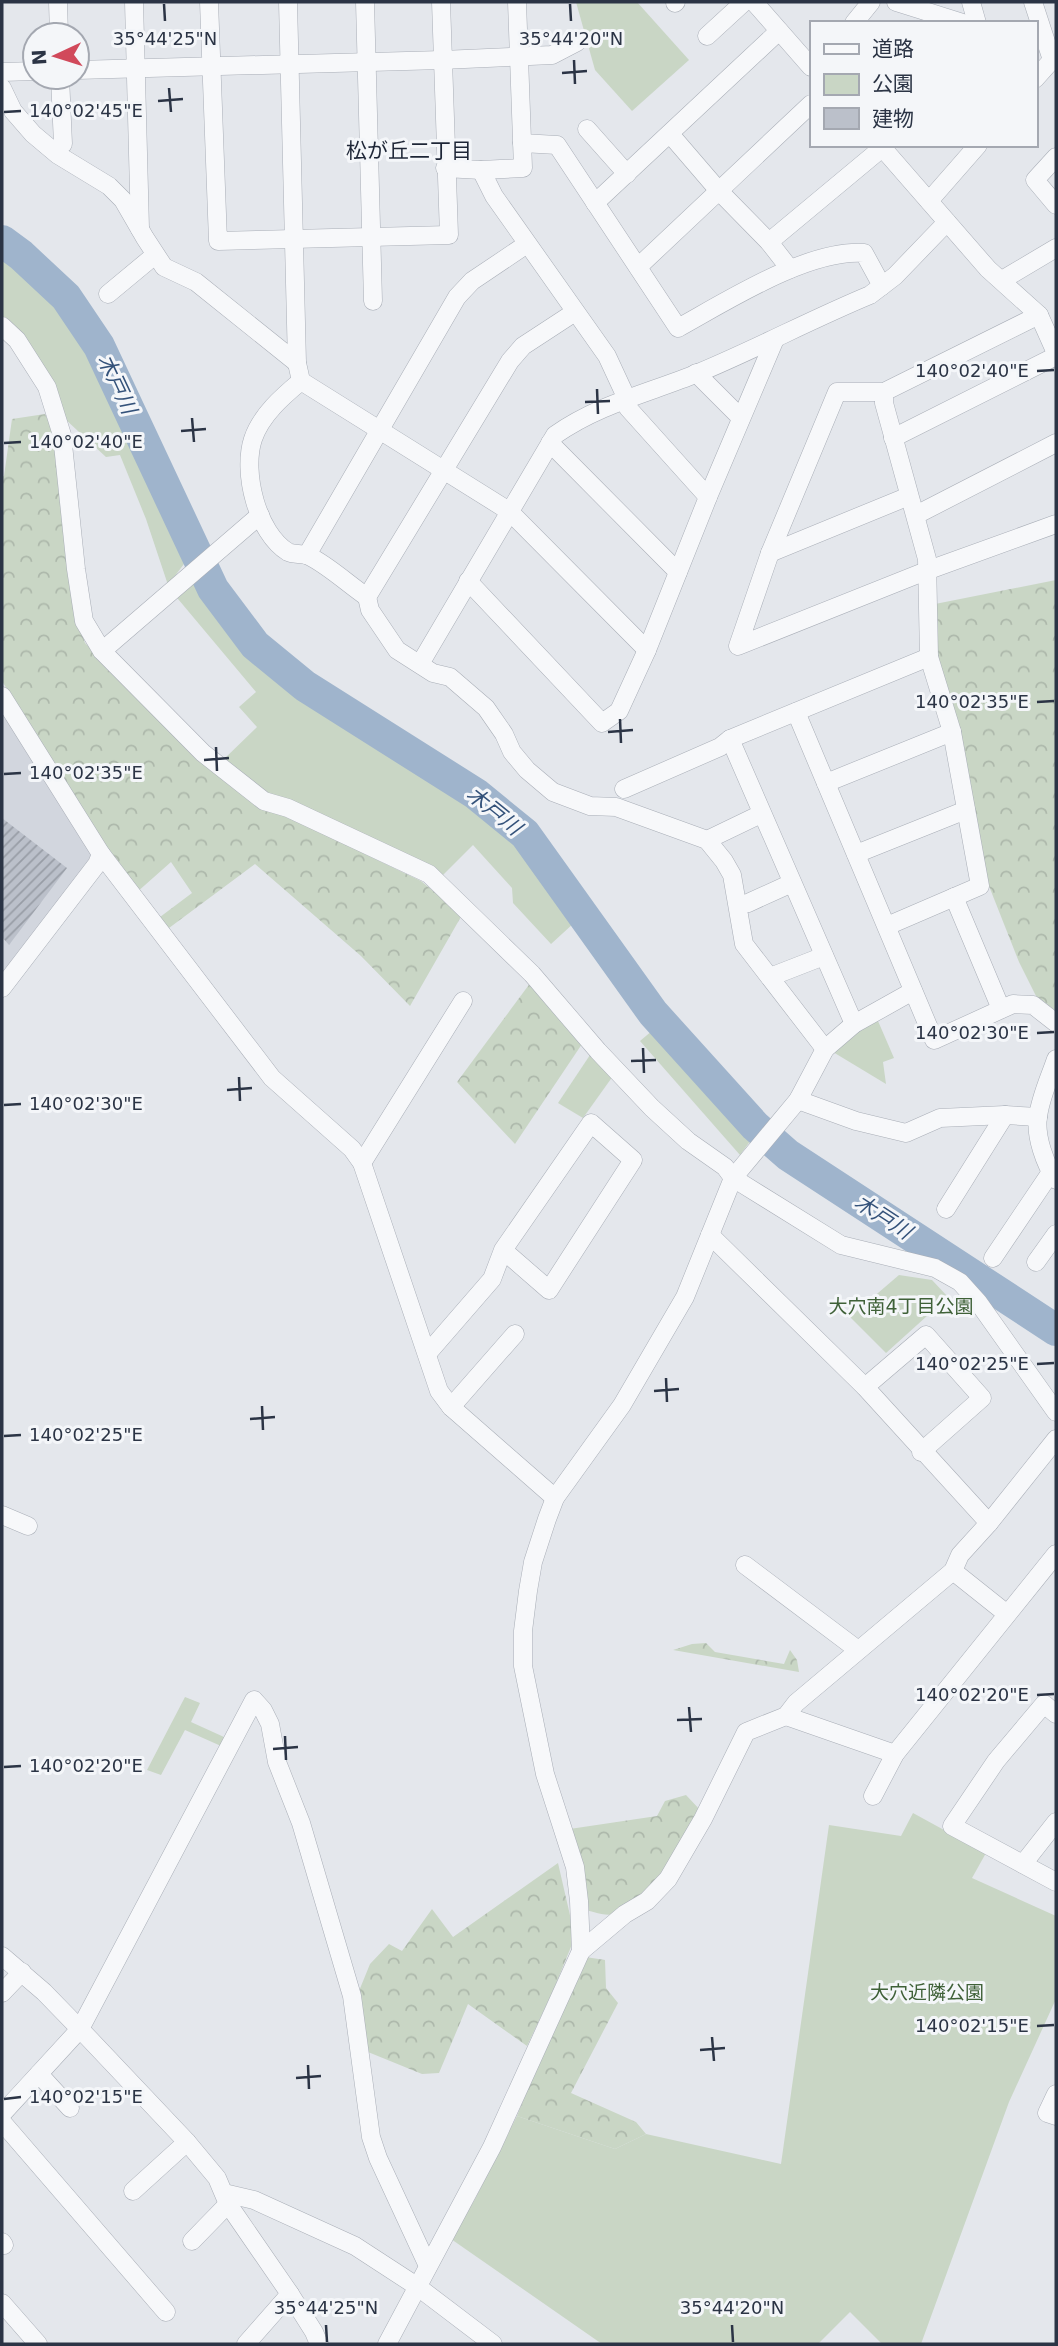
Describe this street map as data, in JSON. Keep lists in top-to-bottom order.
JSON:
{
  "districts": ["松が丘二丁目"],
  "water": ["木戸川"],
  "parks": ["大穴南4丁目公園", "大穴近隣公園"],
  "legend": ["道路", "公園", "建物"],
  "north": "left",
  "coordinates": [
    "35°44'25\"N",
    "35°44'20\"N",
    "140°02'45\"E",
    "140°02'40\"E",
    "140°02'35\"E",
    "140°02'30\"E",
    "140°02'25\"E",
    "140°02'20\"E",
    "140°02'15\"E"
  ]
}
